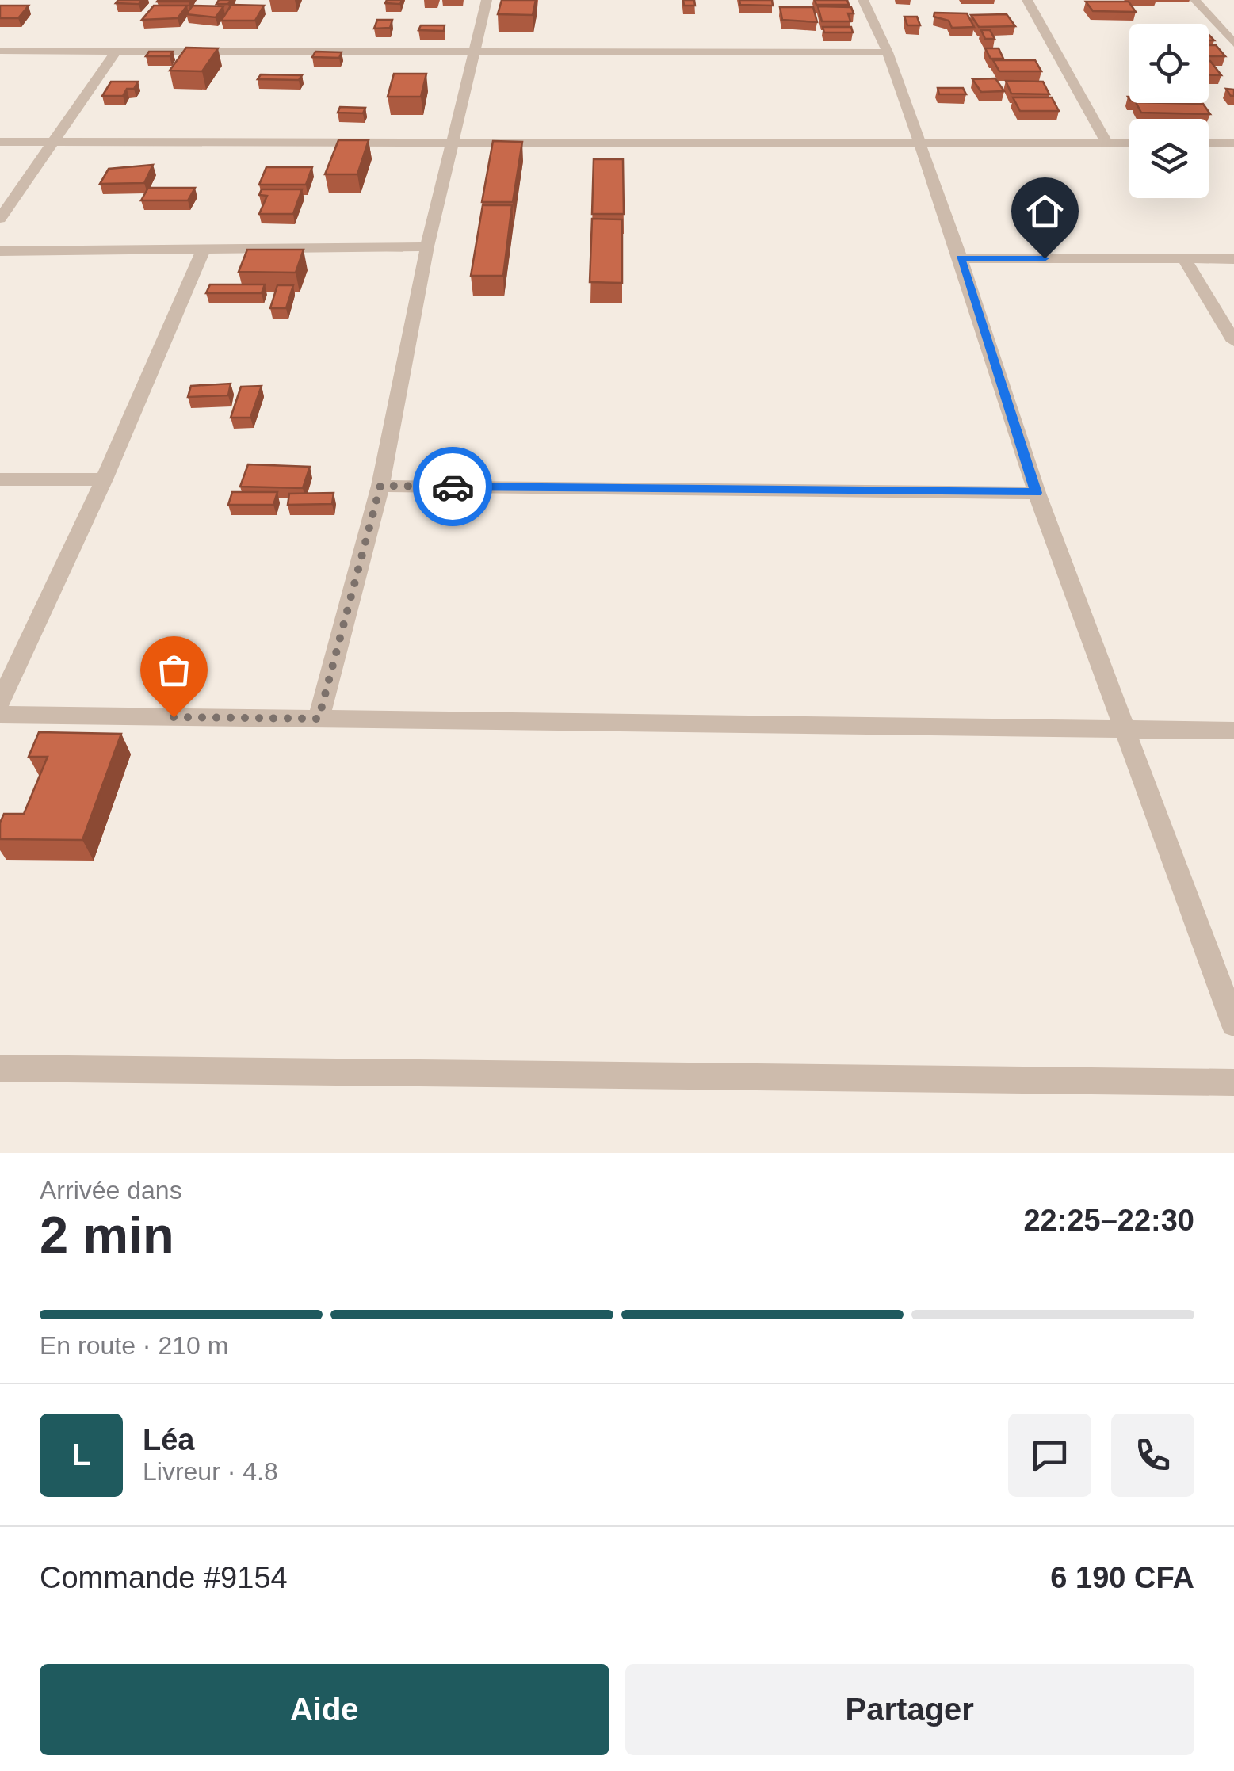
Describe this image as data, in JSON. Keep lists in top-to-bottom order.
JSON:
{
  "page": {
    "heading": ["2 min", "Arrivée dans", "22:25–22:30"],
    "panel": [
      "Léa",
      "Livreur · 4.8",
      "Commande #9154",
      "6 190 CFA"
    ],
    "bar": "En route · 210 m",
    "round": "L",
    "buttons": ["Aide", "Partager"]
  }
}
